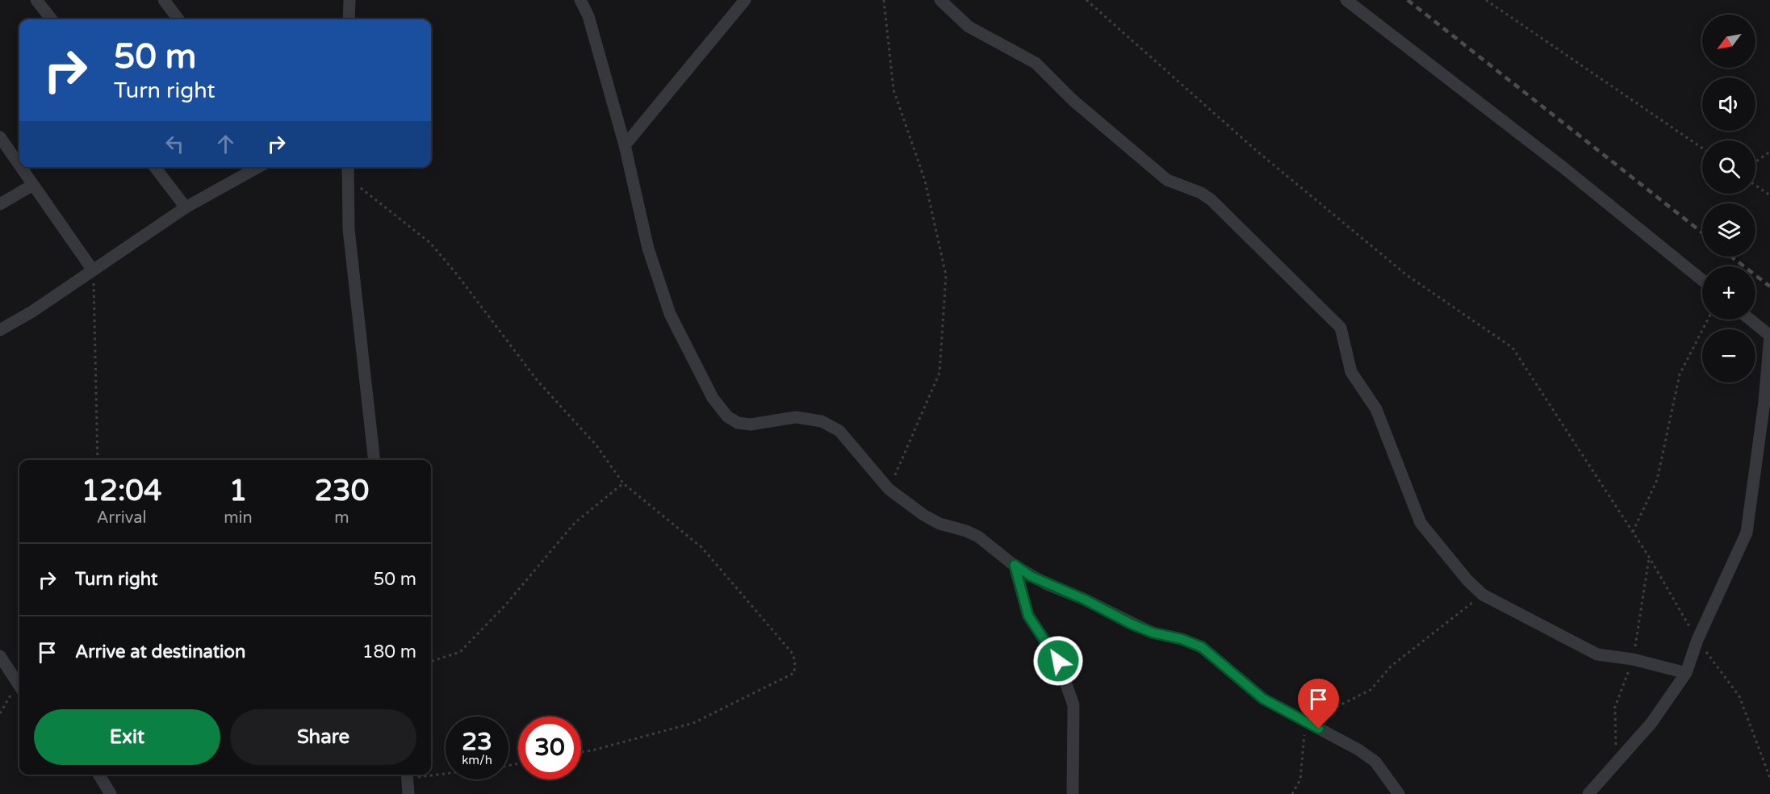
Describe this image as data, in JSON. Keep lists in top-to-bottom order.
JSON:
{
  "north": "bottom left",
  "page": {
    "map_buttons": ["+", "−"],
    "turn": ["50 m", "Turn right"],
    "eta": [
      "12:04",
      "Arrival",
      "1",
      "min",
      "230",
      "m"
    ],
    "list": [
      {
        "name": "Turn right",
        "value": "50 m"
      },
      {
        "name": "Arrive at destination",
        "value": "180 m"
      }
    ],
    "buttons": ["Exit", "Share"],
    "speed": "23 km/h",
    "limit": "30"
  }
}
